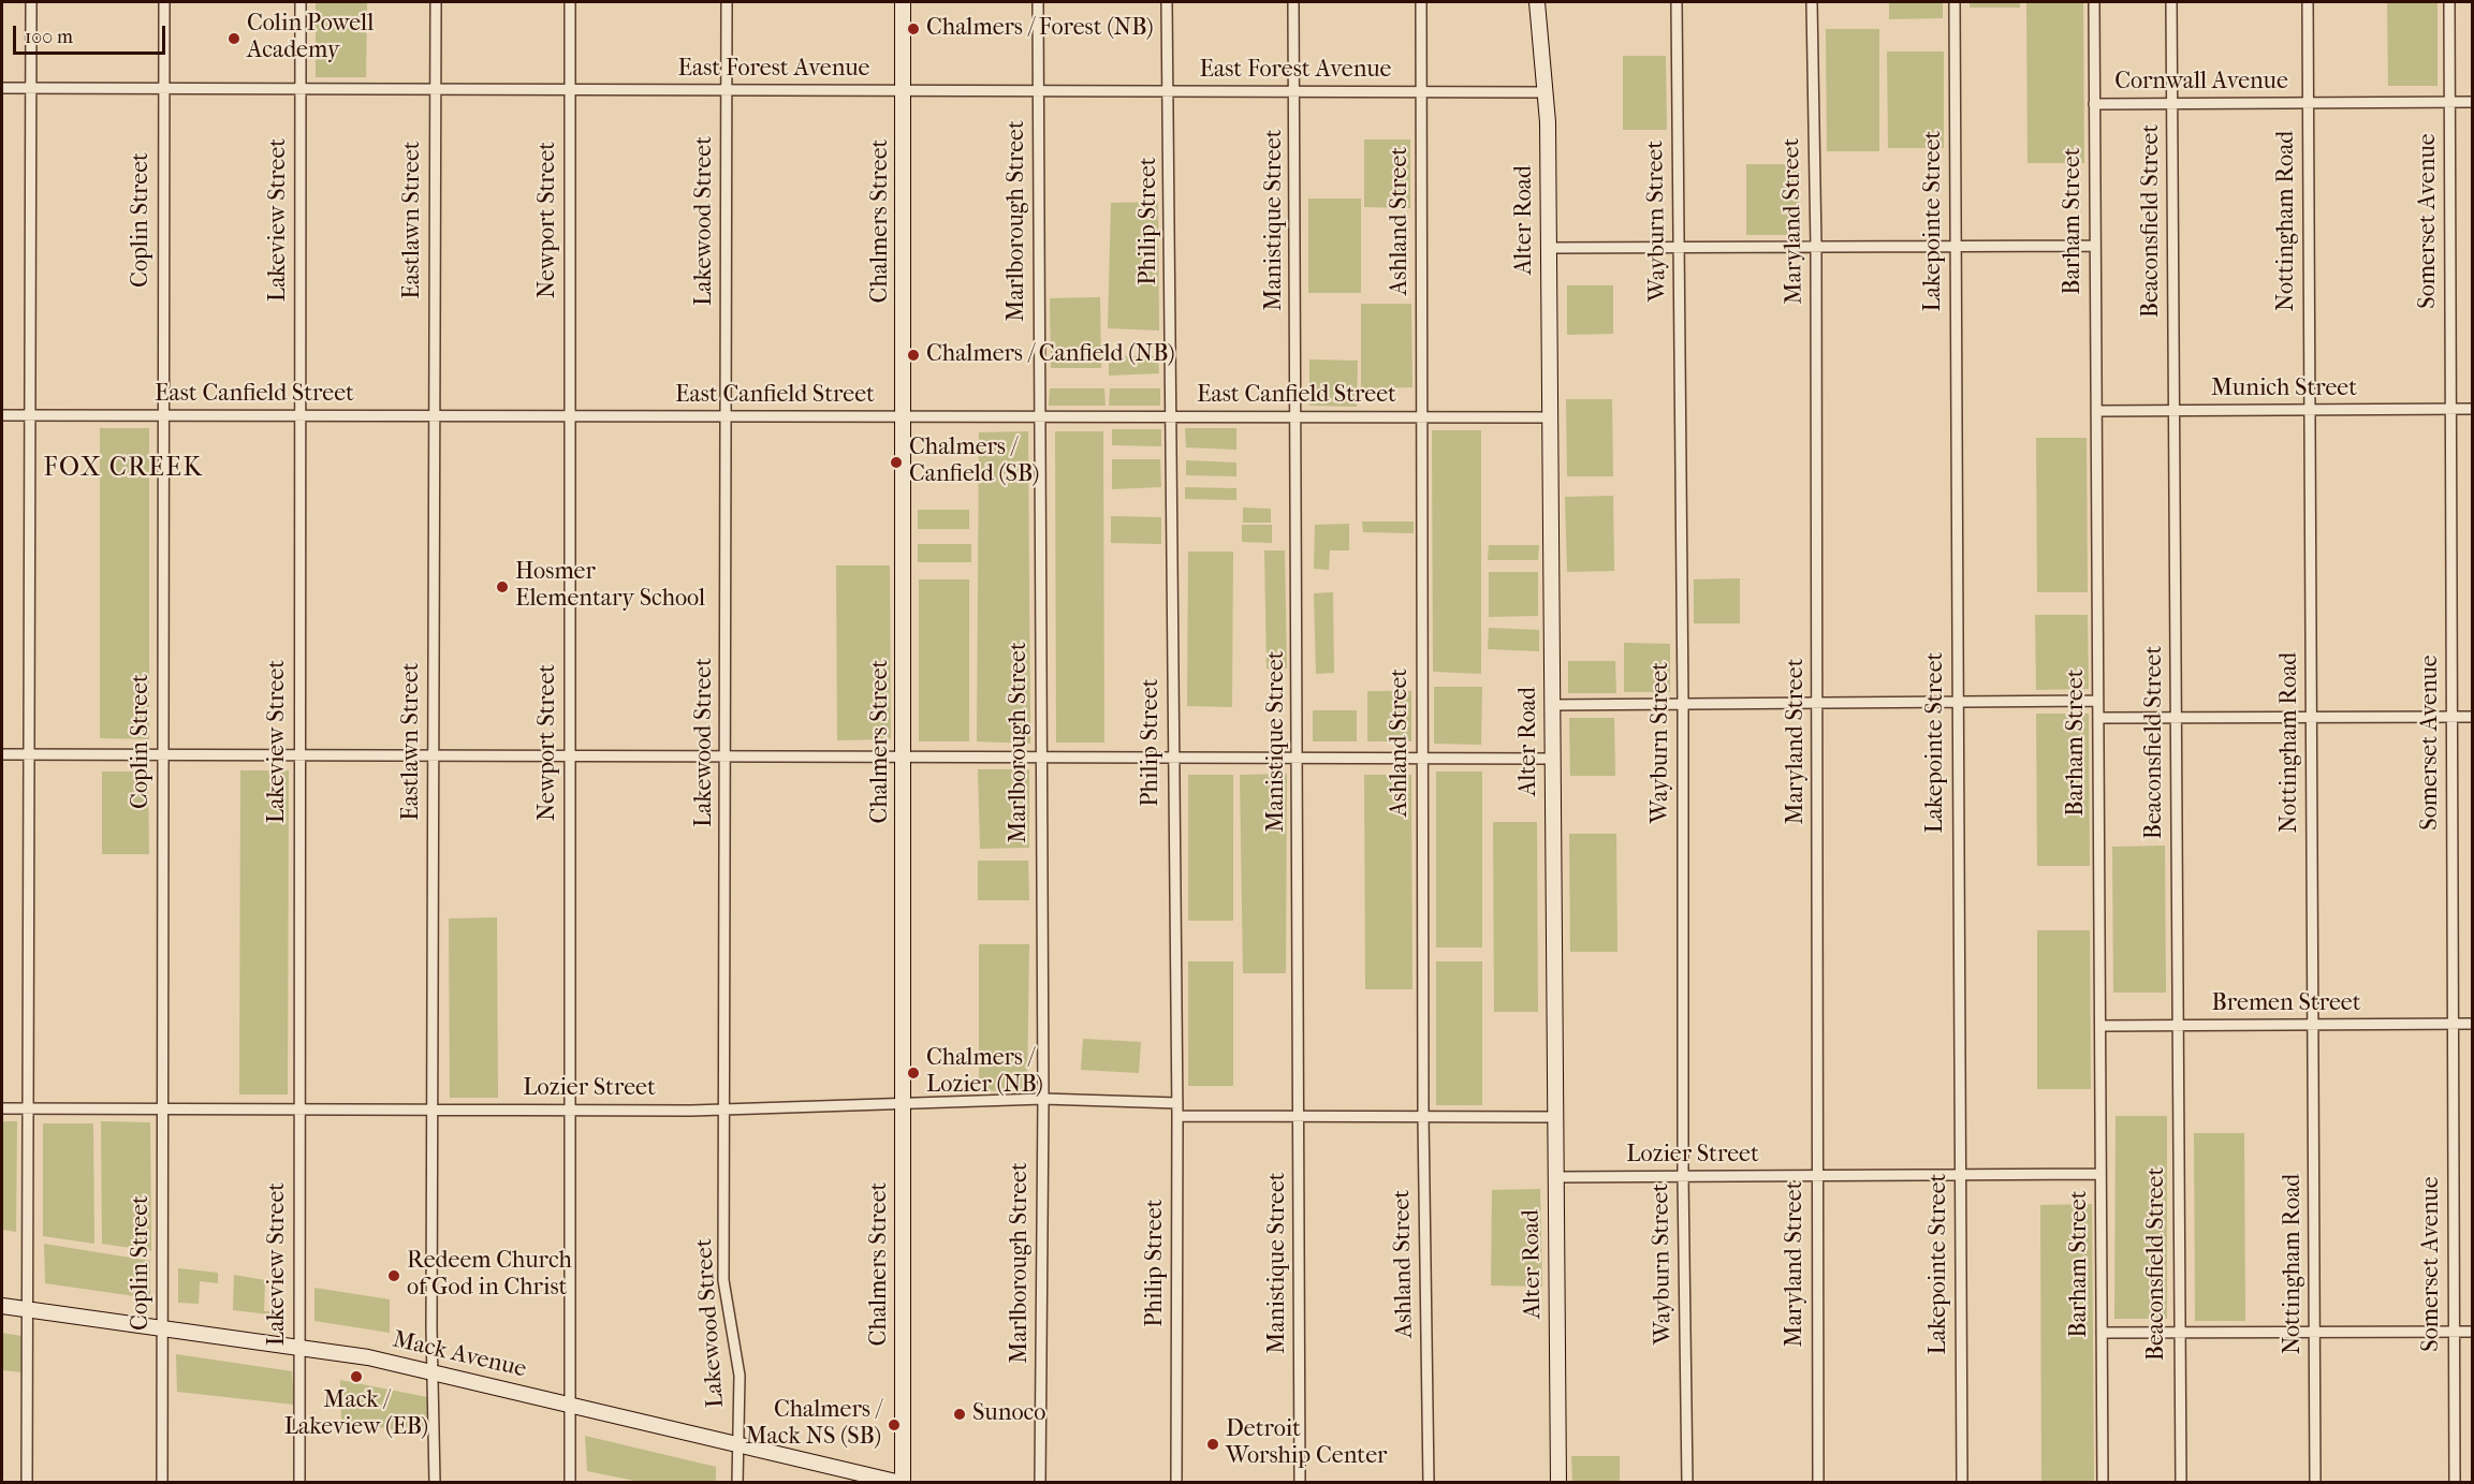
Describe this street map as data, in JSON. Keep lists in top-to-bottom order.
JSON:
{
  "streets": {
    "street": [
      "East Forest Avenue",
      "Cornwall Avenue",
      "Coplin Street",
      "Lakeview Street",
      "Eastlawn Street",
      "Newport Street",
      "Manistique Street",
      "Alter Road",
      "Lakewood Street",
      "Chalmers Street",
      "Marlborough Street",
      "Philip Street",
      "Ashland Street",
      "Wayburn Street",
      "Maryland Street",
      "Lakepointe Street",
      "Barham Street",
      "Beaconsfield Street",
      "Nottingham Road",
      "Somerset Avenue",
      "Munich Street",
      "East Canfield Street",
      "Bremen Street",
      "Lozier Street",
      "Mack Avenue"
    ]
  },
  "crossings": [
    ["East Forest Avenue", "Coplin Street"],
    ["East Forest Avenue", "Lakeview Street"],
    ["East Forest Avenue", "Eastlawn Street"],
    ["East Forest Avenue", "Newport Street"],
    ["East Forest Avenue", "Manistique Street"],
    ["East Forest Avenue", "Alter Road"],
    ["East Forest Avenue", "Lakewood Street"],
    ["East Forest Avenue", "Chalmers Street"],
    ["East Forest Avenue", "Marlborough Street"],
    ["East Forest Avenue", "Philip Street"],
    ["East Forest Avenue", "Ashland Street"],
    ["Cornwall Avenue", "Barham Street"],
    ["Cornwall Avenue", "Beaconsfield Street"],
    ["Cornwall Avenue", "Nottingham Road"],
    ["Cornwall Avenue", "Somerset Avenue"],
    ["Coplin Street", "East Canfield Street"],
    ["Coplin Street", "Lozier Street"],
    ["Coplin Street", "Mack Avenue"],
    ["Lakeview Street", "East Canfield Street"],
    ["Lakeview Street", "Lozier Street"],
    ["Lakeview Street", "Mack Avenue"],
    ["Eastlawn Street", "East Canfield Street"],
    ["Eastlawn Street", "Lozier Street"],
    ["Eastlawn Street", "Mack Avenue"],
    ["Newport Street", "East Canfield Street"],
    ["Newport Street", "Lozier Street"],
    ["Newport Street", "Mack Avenue"],
    ["Manistique Street", "East Canfield Street"],
    ["Alter Road", "East Canfield Street"],
    ["Alter Road", "Lozier Street"],
    ["Lakewood Street", "East Canfield Street"],
    ["Lakewood Street", "Lozier Street"],
    ["Lakewood Street", "Mack Avenue"],
    ["Chalmers Street", "East Canfield Street"],
    ["Chalmers Street", "Lozier Street"],
    ["Chalmers Street", "Mack Avenue"],
    ["Marlborough Street", "East Canfield Street"],
    ["Marlborough Street", "Lozier Street"],
    ["Philip Street", "East Canfield Street"],
    ["Philip Street", "Lozier Street"],
    ["Ashland Street", "East Canfield Street"],
    ["Wayburn Street", "Lozier Street"],
    ["Maryland Street", "Lozier Street"],
    ["Lakepointe Street", "Lozier Street"],
    ["Barham Street", "Munich Street"],
    ["Barham Street", "Bremen Street"],
    ["Barham Street", "Lozier Street"],
    ["Beaconsfield Street", "Munich Street"],
    ["Beaconsfield Street", "Bremen Street"],
    ["Nottingham Road", "Munich Street"],
    ["Nottingham Road", "Bremen Street"],
    ["Somerset Avenue", "Munich Street"],
    ["Somerset Avenue", "Bremen Street"]
  ],
  "districts": ["FOX CREEK"],
  "places": [
    "Chalmers / Forest (NB)",
    "Colin Powell Academy",
    "Chalmers / Canfield (NB)",
    "Chalmers / Canfield (SB)",
    "Hosmer Elementary School",
    "Chalmers / Lozier (NB)",
    "Redeem Church of God in Christ",
    "Mack / Lakeview (EB)",
    "Sunoco",
    "Chalmers / Mack NS (SB)",
    "Detroit Worship Center"
  ],
  "scale_bar": "100 m"
}
